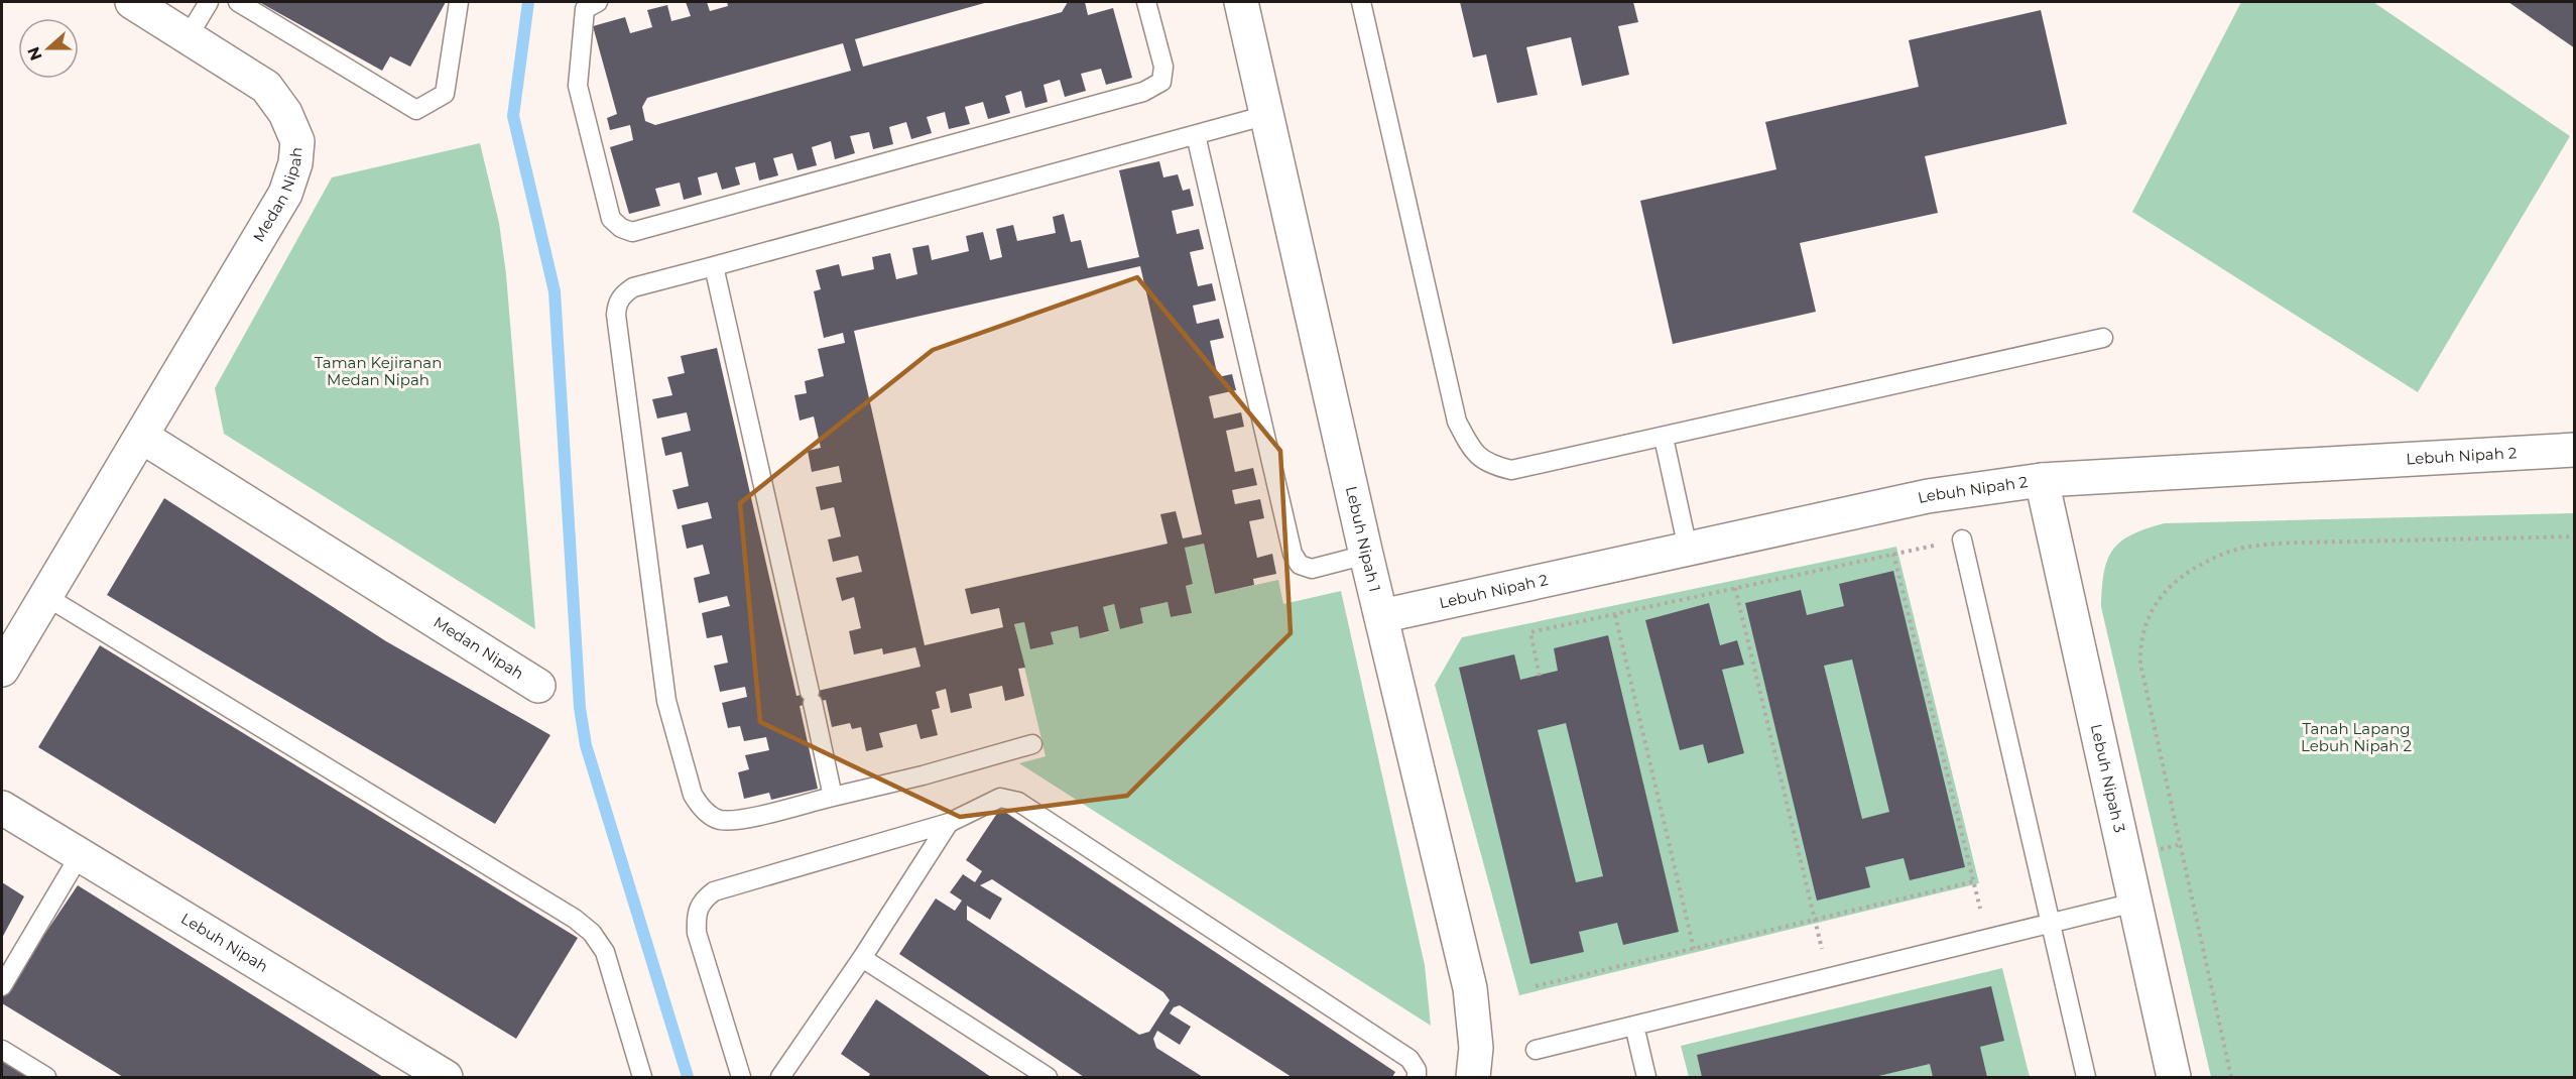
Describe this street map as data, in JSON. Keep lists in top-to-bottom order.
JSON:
{
  "streets": {
    "street": [
      "Medan Nipah",
      "Lebuh Nipah 2",
      "Lebuh Nipah 1",
      "Lebuh Nipah 3",
      "Lebuh Nipah"
    ]
  },
  "crossings": [
    ["Lebuh Nipah 2", "Lebuh Nipah 1"],
    ["Lebuh Nipah 2", "Lebuh Nipah 3"]
  ],
  "parks": ["Taman Kejiranan Medan Nipah", "Tanah Lapang Lebuh Nipah 2"],
  "north": "left"
}
